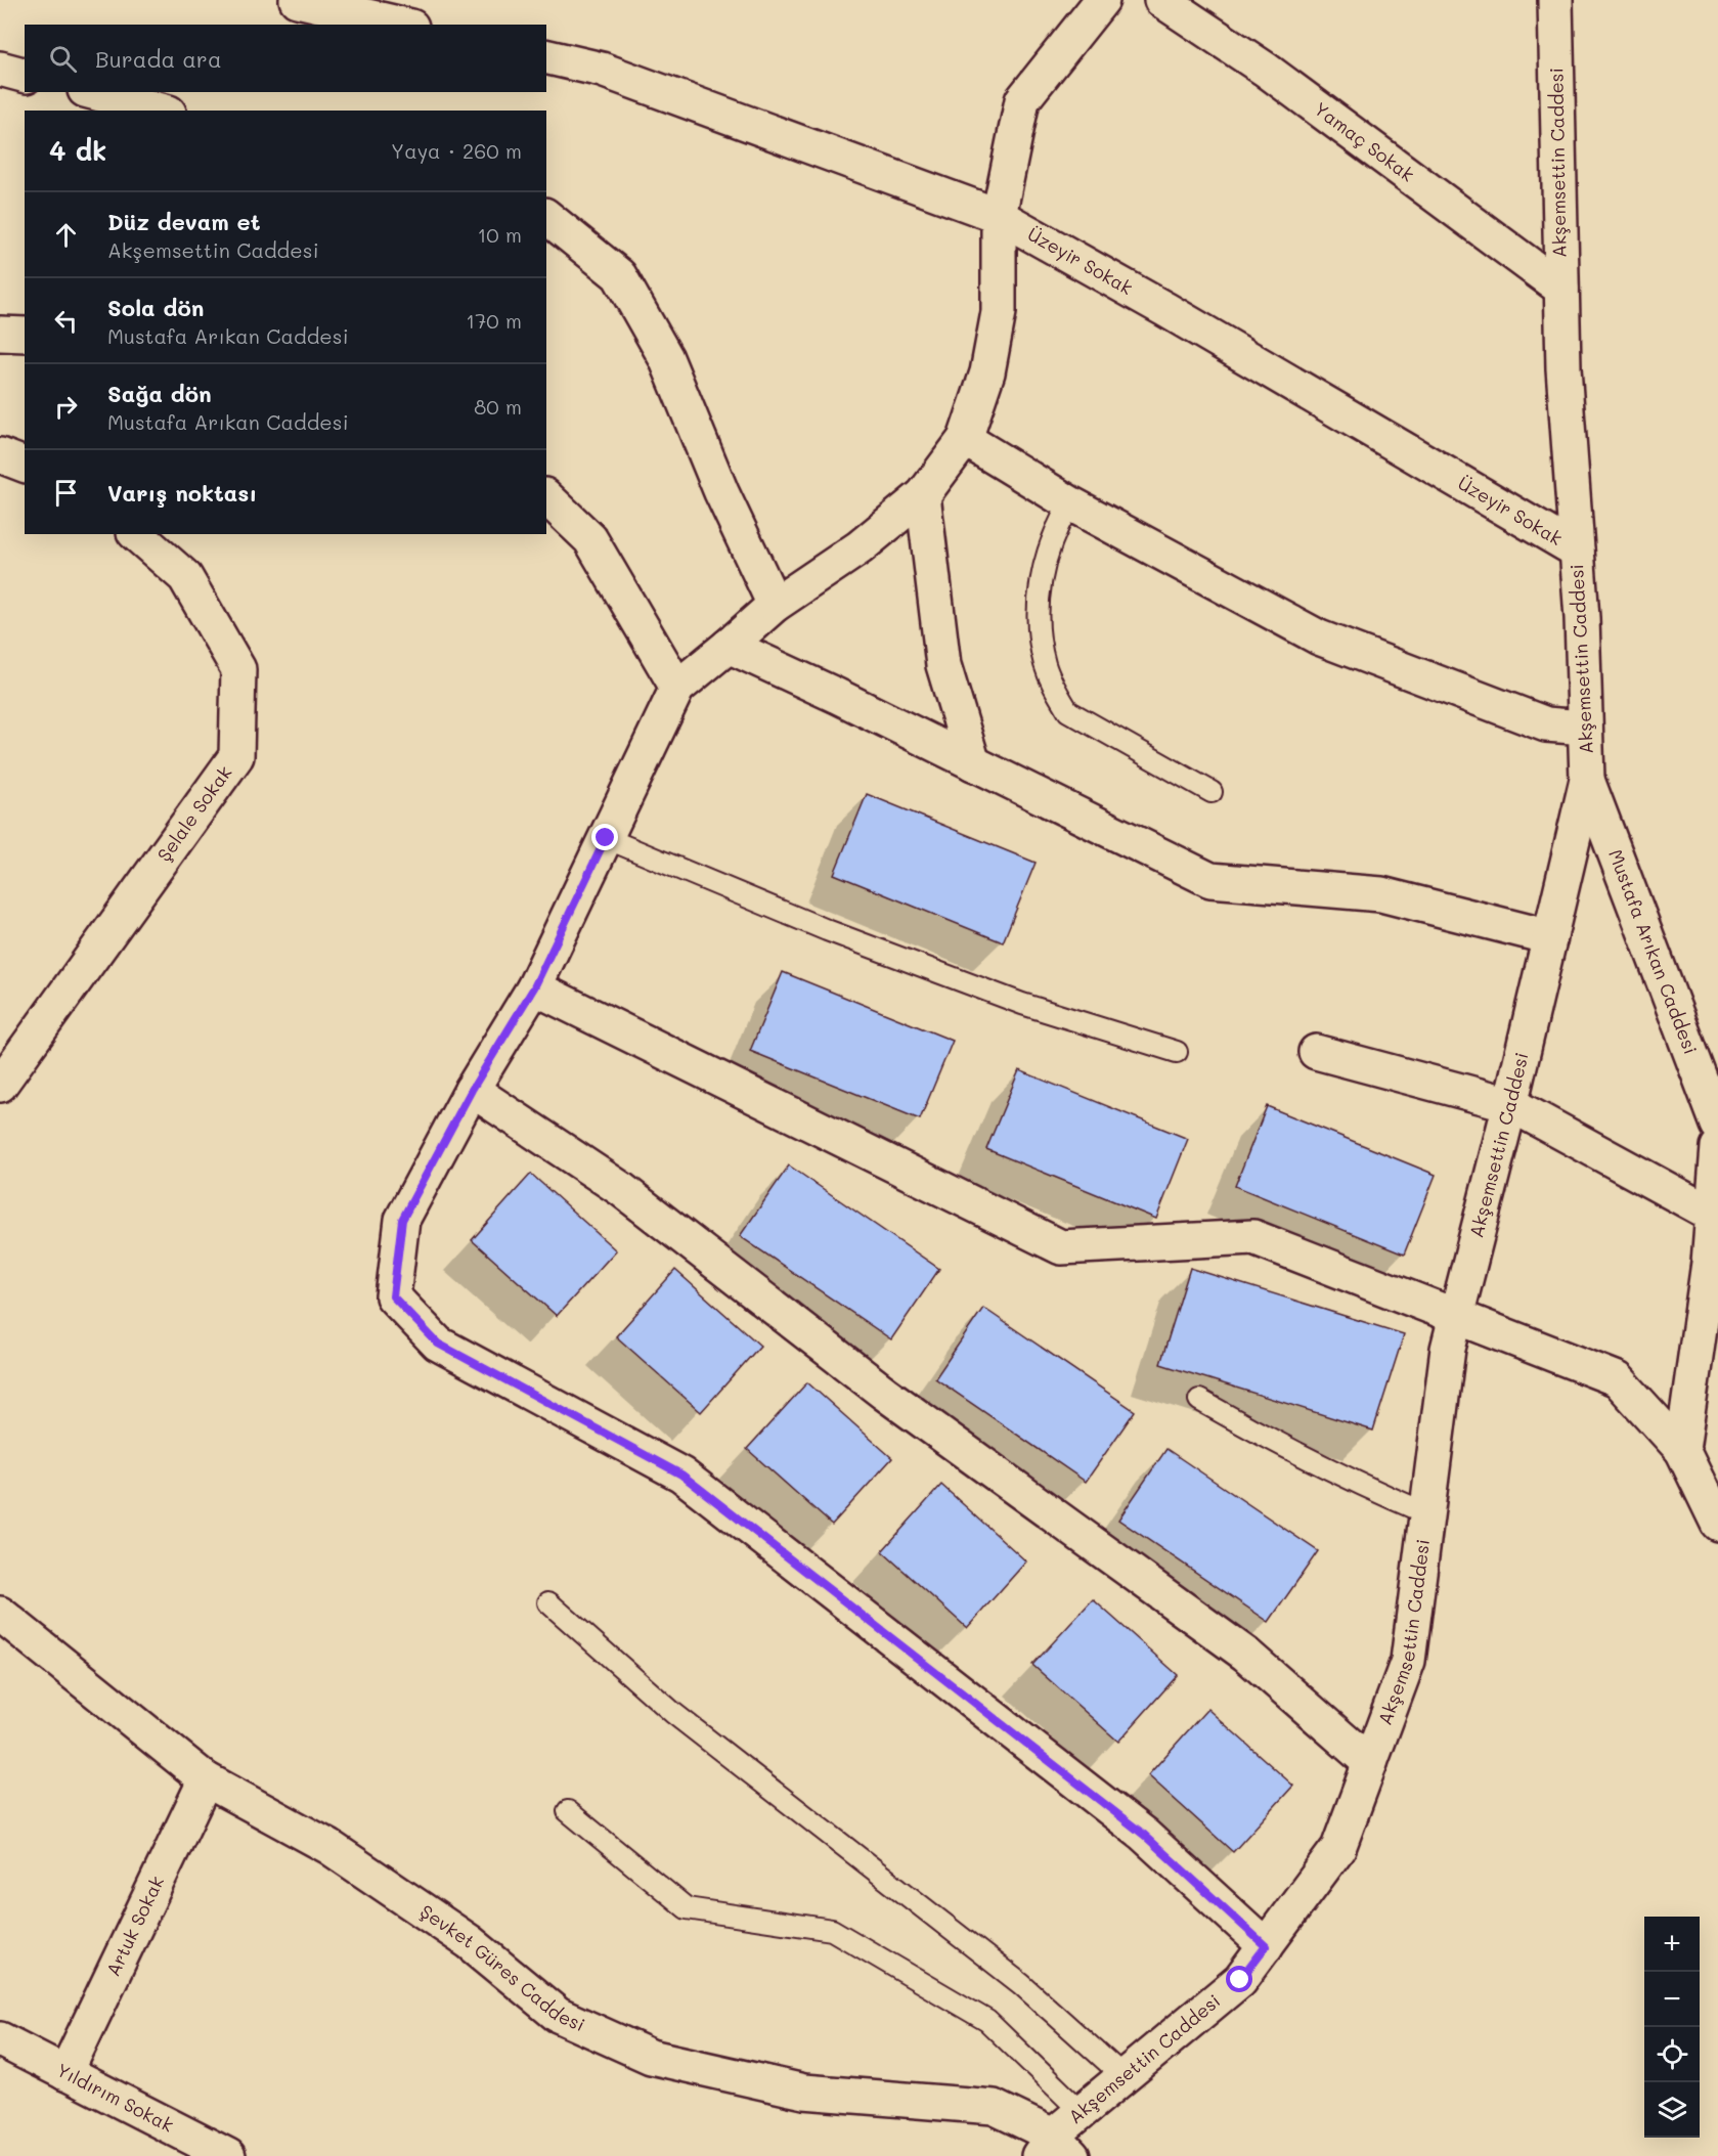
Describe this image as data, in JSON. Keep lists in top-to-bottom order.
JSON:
{
  "streets": {
    "street": [
      "Yamaç Sokak",
      "Akşemsettin Caddesi",
      "Üzeyir Sokak",
      "Şelale Sokak",
      "Mustafa Arıkan Caddesi",
      "Artuk Sokak",
      "Şevket Güres Caddesi",
      "Yıldırım Sokak"
    ]
  },
  "crossings": [
    ["Yamaç Sokak", "Akşemsettin Caddesi"],
    ["Akşemsettin Caddesi", "Üzeyir Sokak"],
    ["Akşemsettin Caddesi", "Mustafa Arıkan Caddesi"],
    ["Akşemsettin Caddesi", "Şevket Güres Caddesi"],
    ["Artuk Sokak", "Şevket Güres Caddesi"],
    ["Artuk Sokak", "Yıldırım Sokak"]
  ],
  "page": {
    "search": "Burada ara",
    "heading": ["4 dk", "Yaya · 260 m"],
    "list": [
      ["Düz devam et", "Akşemsettin Caddesi", "10 m"],
      ["Sola dön", "Mustafa Arıkan Caddesi", "170 m"],
      ["Sağa dön", "Mustafa Arıkan Caddesi", "80 m"],
      "Varış noktası"
    ],
    "map_buttons": ["+", "−"]
  }
}
